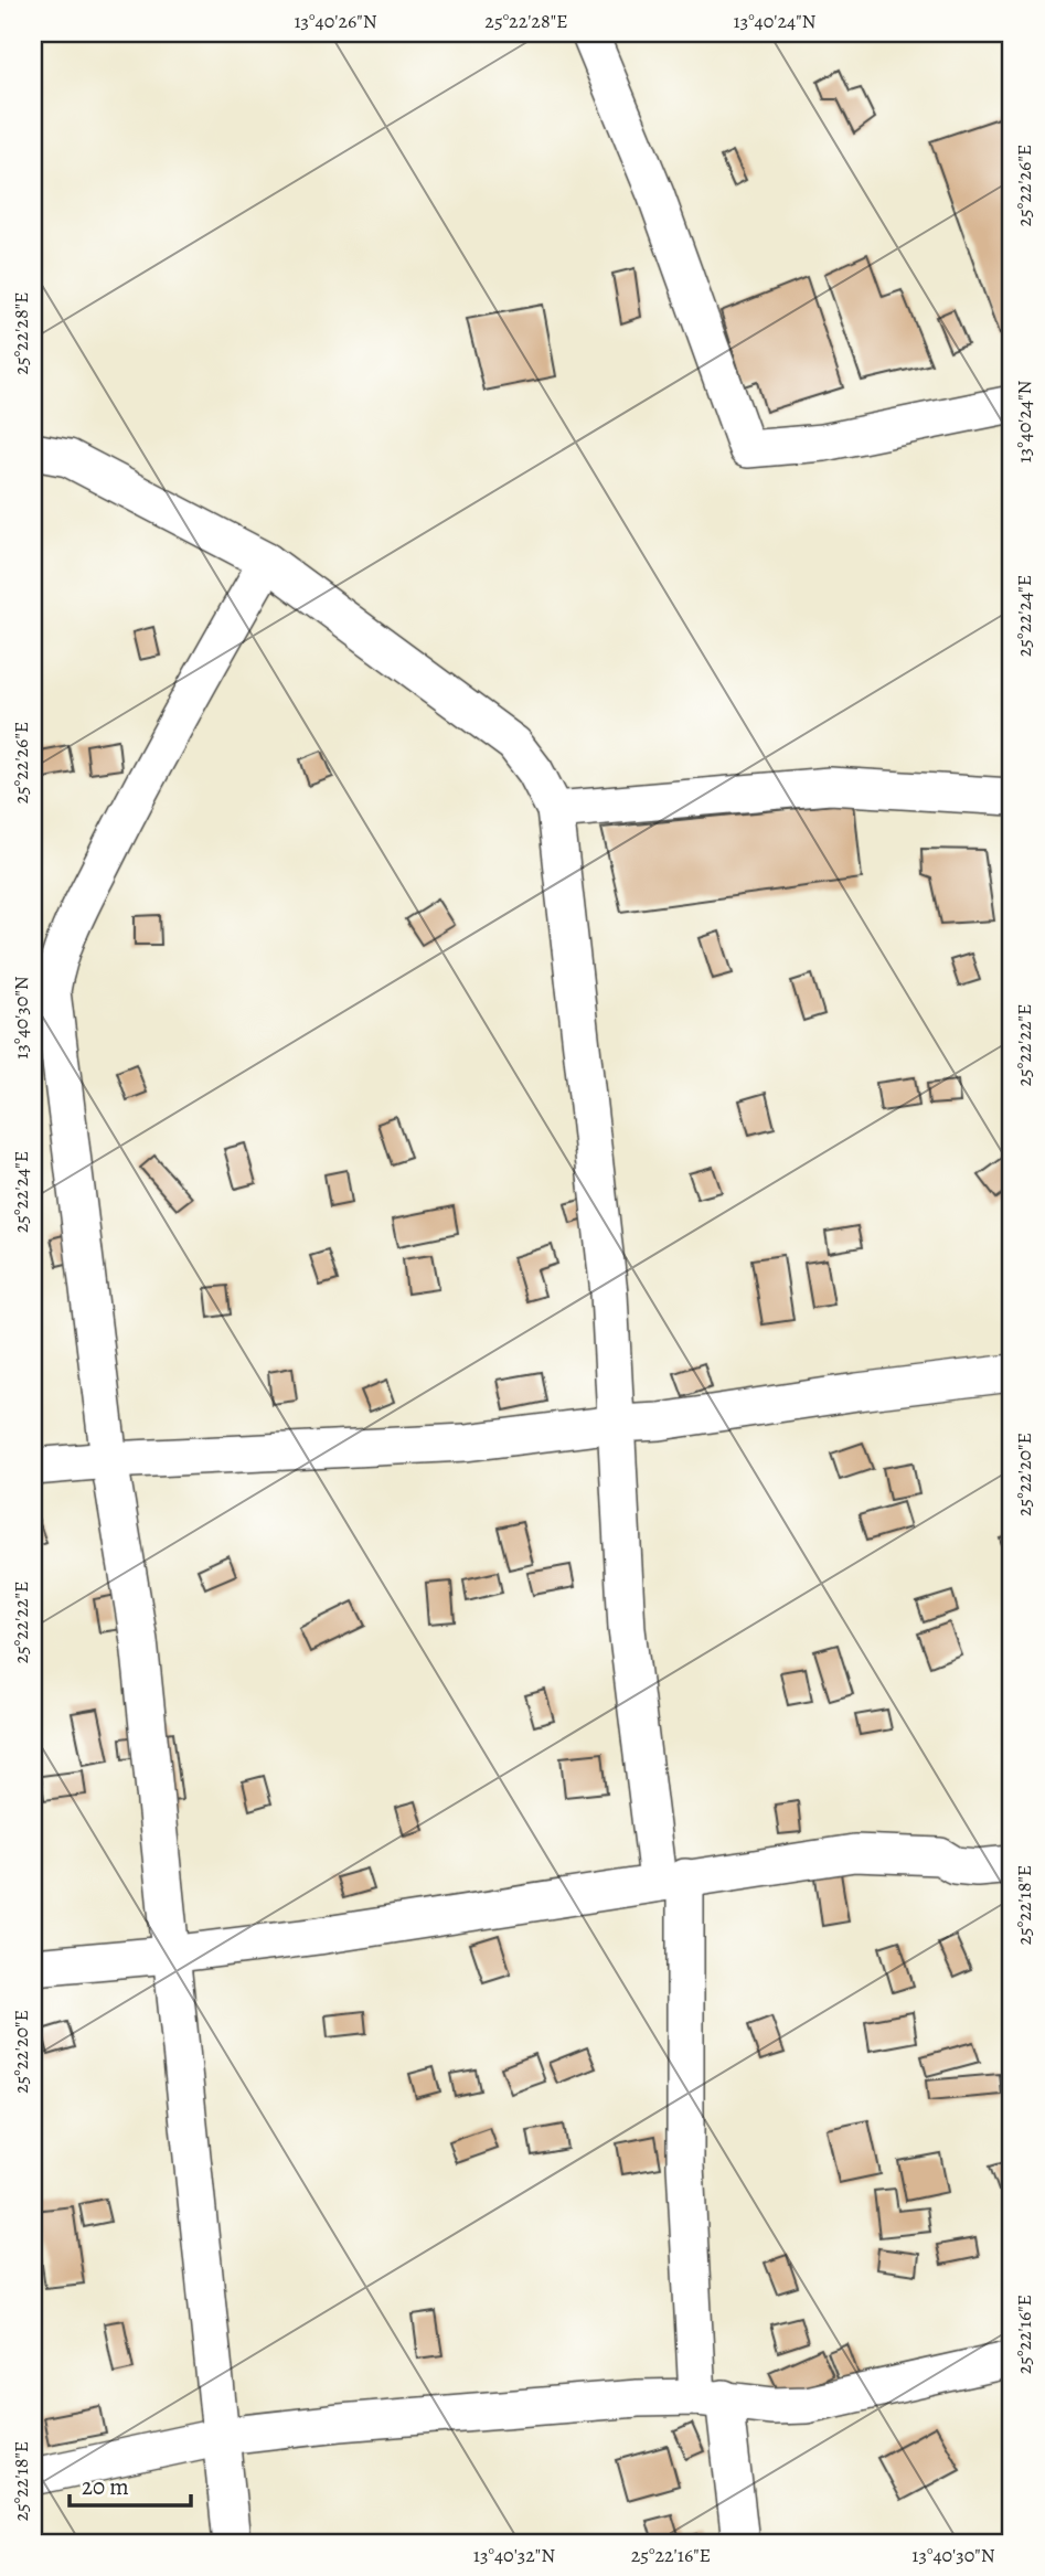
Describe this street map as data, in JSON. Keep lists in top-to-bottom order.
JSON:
{
  "scale_bar": "20 m",
  "coordinates": [
    "13°40'26\"N",
    "25°22'28\"E",
    "13°40'24\"N",
    "25°22'26\"E",
    "25°22'24\"E",
    "13°40'30\"N",
    "25°22'22\"E",
    "25°22'20\"E",
    "25°22'18\"E",
    "25°22'16\"E",
    "13°40'32\"N"
  ]
}
